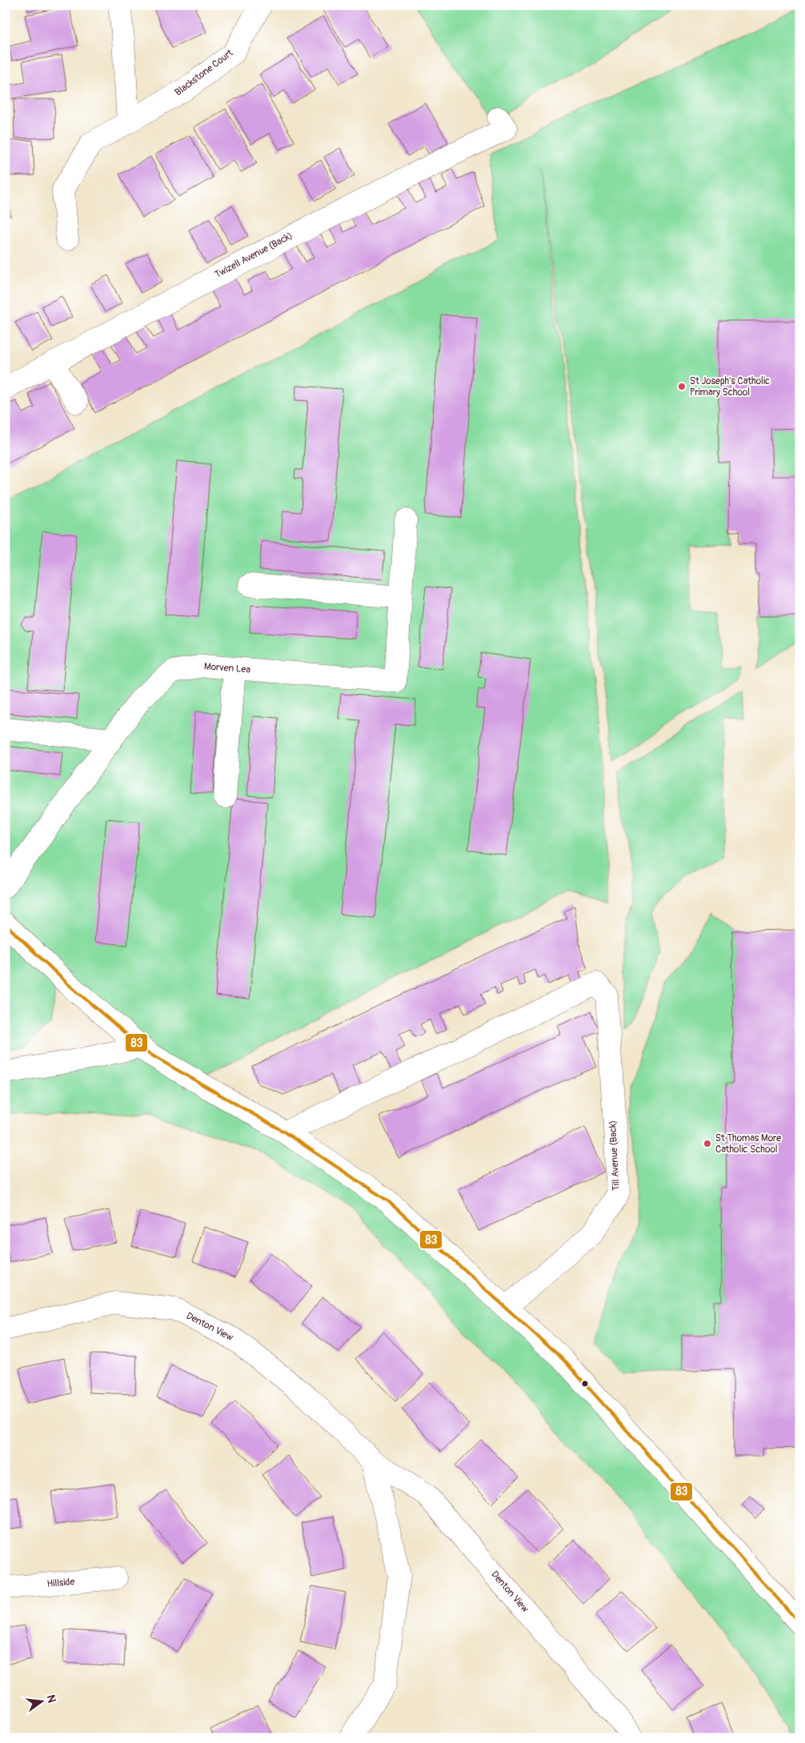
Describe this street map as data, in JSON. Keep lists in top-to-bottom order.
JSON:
{
  "streets": {
    "street": [
      "Blackstone Court",
      "Twizell Avenue (Back)",
      "Morven Lea",
      "Till Avenue (Back)",
      "Denton View",
      "Hillside"
    ]
  },
  "places": ["St Joseph's Catholic Primary School", "St Thomas More Catholic School"],
  "lines": ["transit line 83"],
  "north": "right"
}
